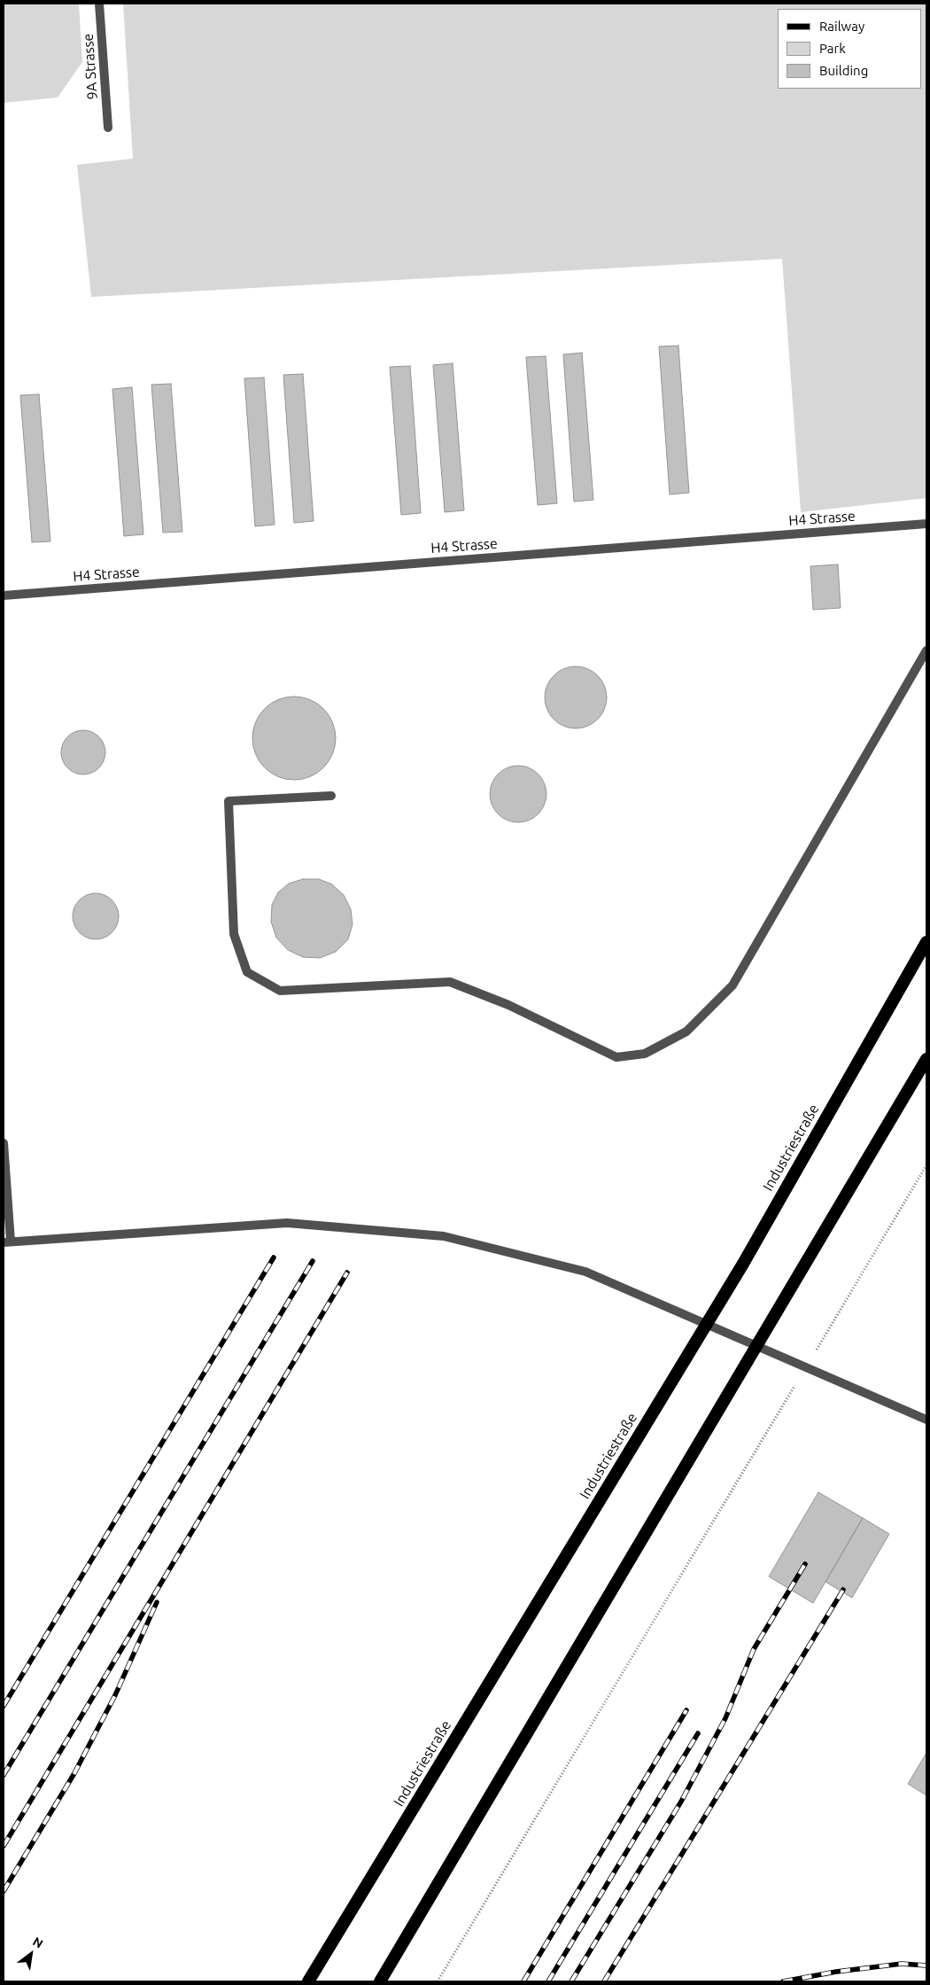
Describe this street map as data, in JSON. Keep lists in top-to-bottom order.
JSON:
{
  "streets": {
    "highway": ["Industriestraße"],
    "lane": ["9A Strasse", "H4 Strasse"]
  },
  "legend": ["Railway", "Park", "Building"],
  "north": "top right"
}
